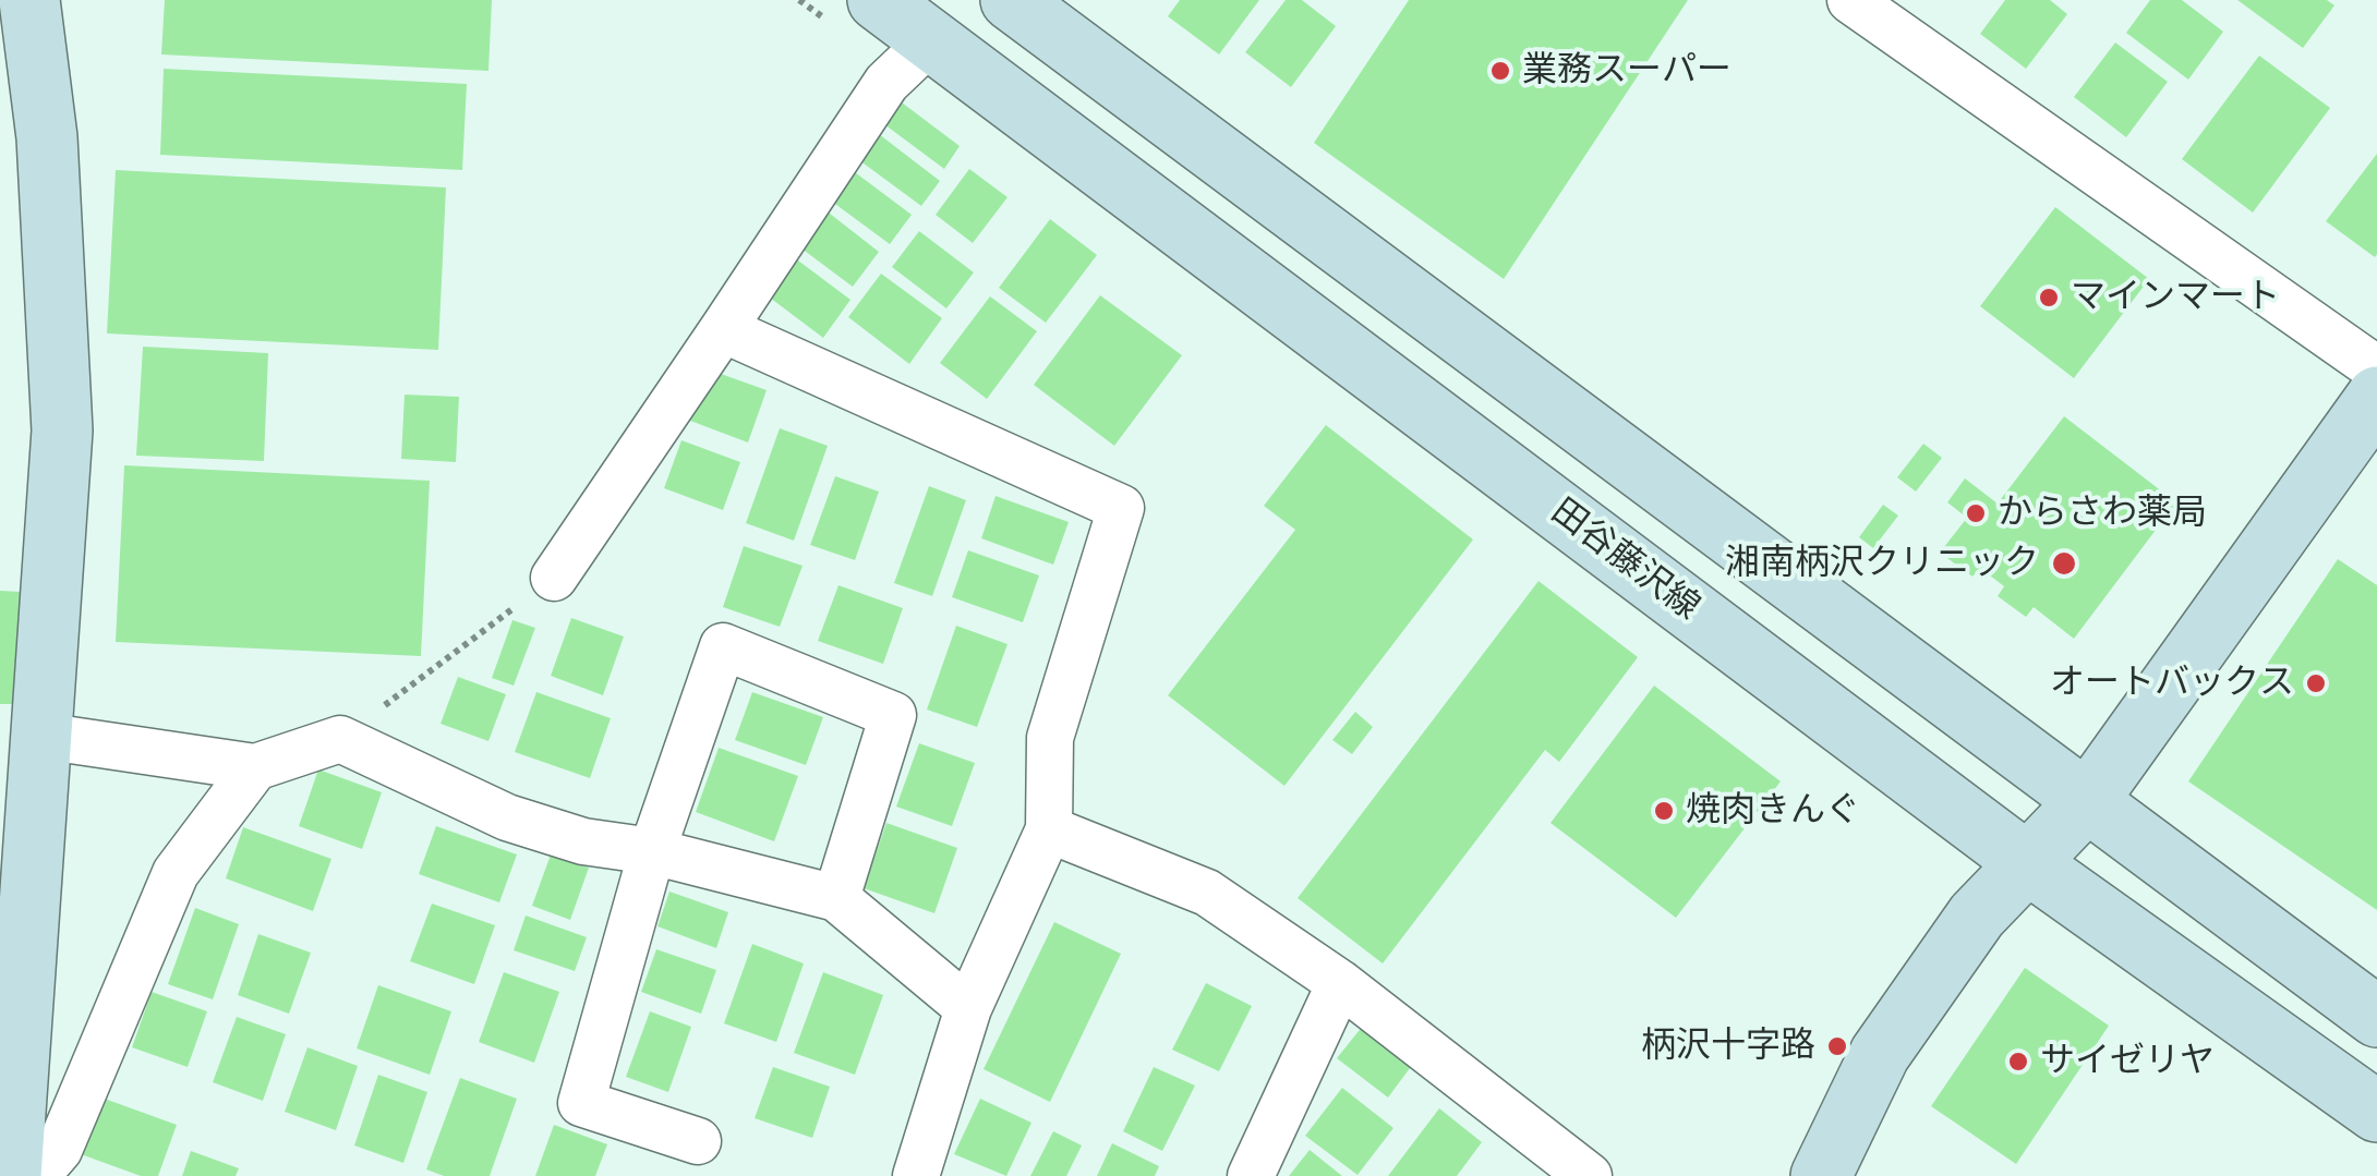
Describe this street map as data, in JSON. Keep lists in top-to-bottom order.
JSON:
{
  "streets": {
    "main road": ["田谷藤沢線"]
  },
  "places": [
    "業務スーパー",
    "マインマート",
    "からさわ薬局",
    "湘南柄沢クリニック",
    "オートバックス",
    "焼肉きんぐ",
    "柄沢十字路",
    "サイゼリヤ"
  ]
}
